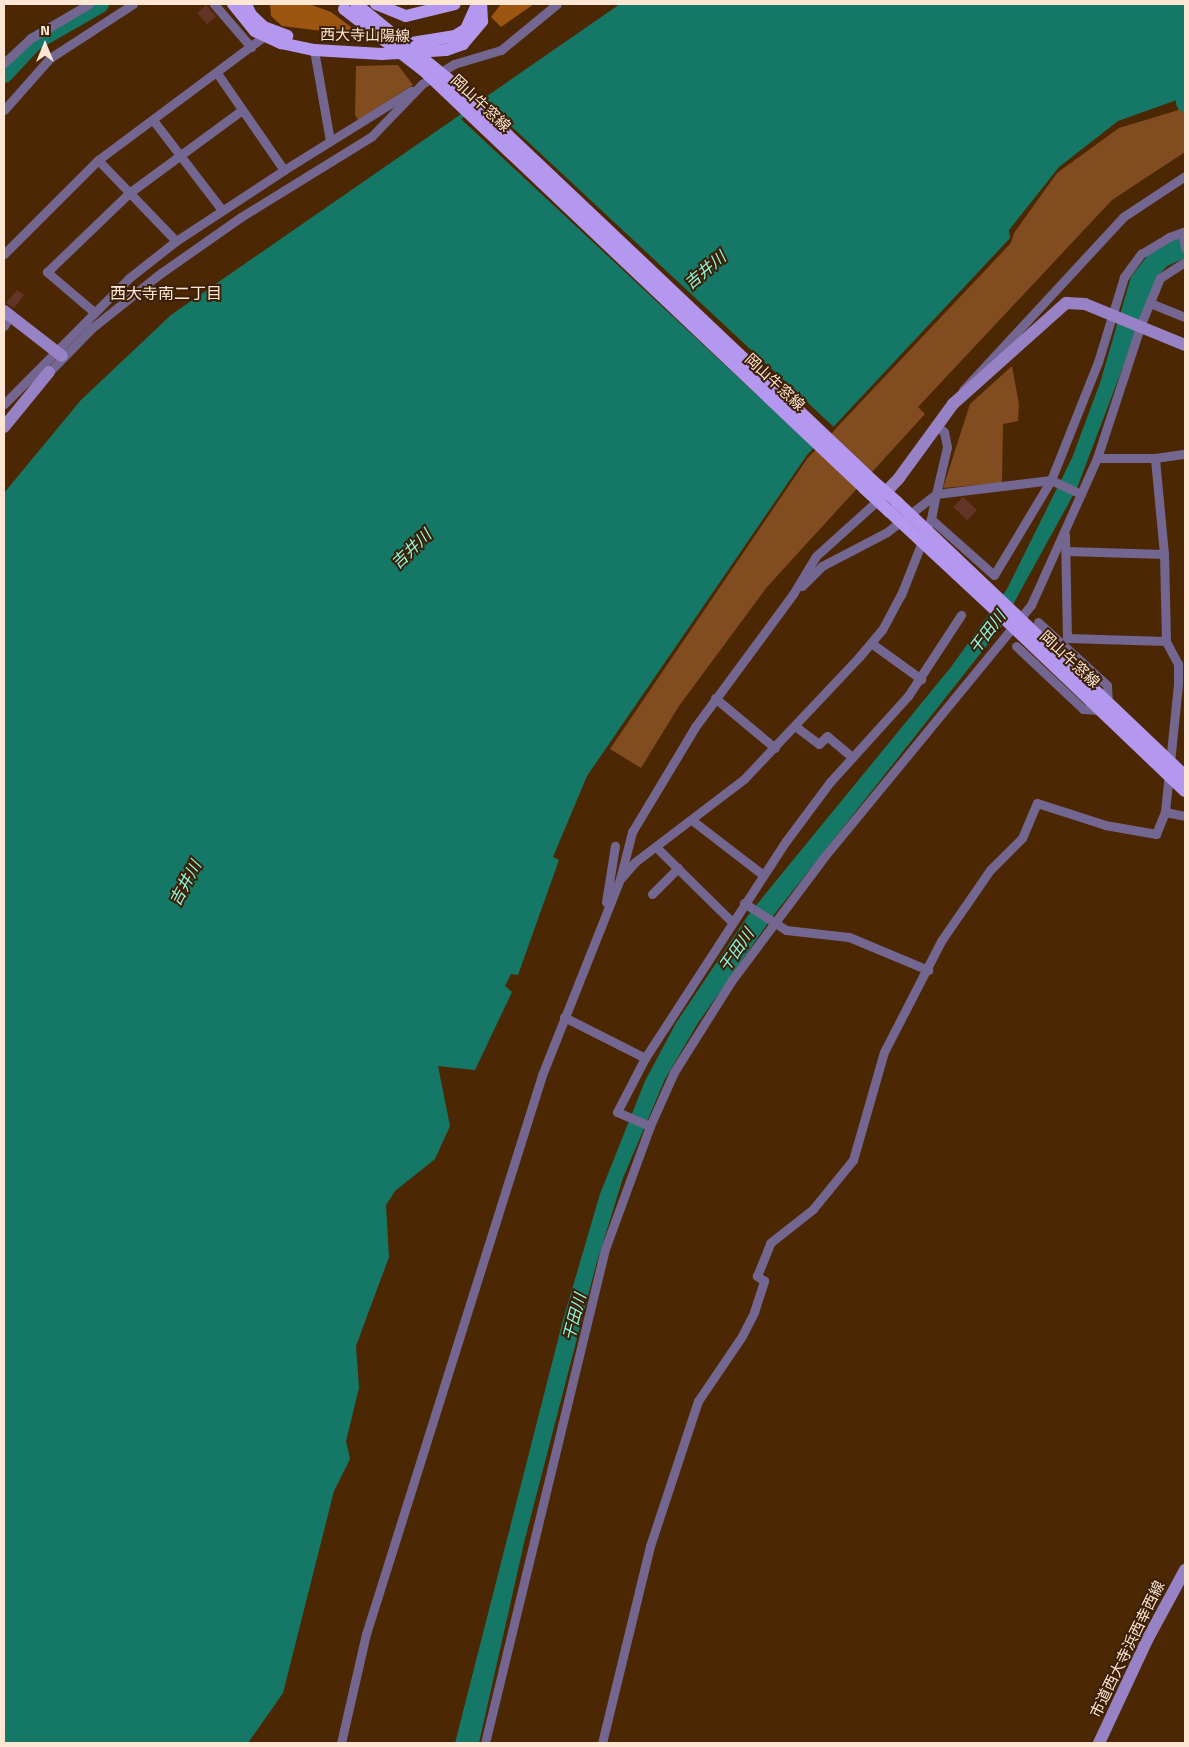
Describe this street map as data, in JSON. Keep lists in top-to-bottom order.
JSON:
{
  "streets": {
    "main road": ["西大寺山陽線", "岡山牛窓線"],
    "street": ["市道西大寺浜西幸西線"]
  },
  "districts": ["西大寺南二丁目"],
  "water": ["吉井川", "干田川"],
  "north": "top"
}
